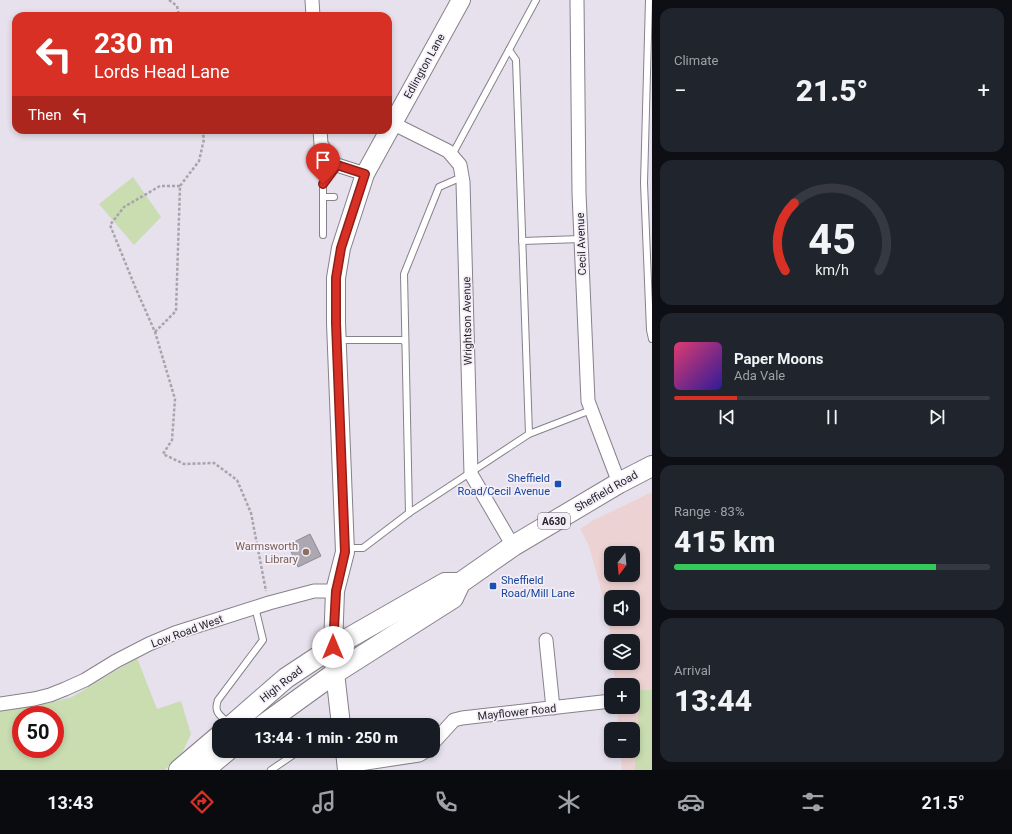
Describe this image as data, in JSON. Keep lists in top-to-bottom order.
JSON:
{
  "streets": {
    "main road": [
      "Edlington Lane",
      "Sheffield Road",
      "A630",
      "High Road"
    ],
    "street": [
      "Cecil Avenue",
      "Wrightson Avenue",
      "Low Road West",
      "Mayflower Road"
    ]
  },
  "crossings": [
    ["Edlington Lane", "Wrightson Avenue"],
    ["Edlington Lane", "Sheffield Road"],
    ["Edlington Lane", "Low Road West"],
    ["Edlington Lane", "High Road"],
    ["Cecil Avenue", "Sheffield Road"],
    ["Wrightson Avenue", "Sheffield Road"],
    ["Sheffield Road", "High Road"]
  ],
  "places": {
    "transit": ["Sheffield Road/Cecil Avenue", "Sheffield Road/Mill Lane"],
    "other": ["Warmsworth Library"]
  },
  "north": "bottom",
  "page": {
    "tile": [
      "Climate",
      ["Range · 83%", "415 km"],
      ["Arrival", "13:44"]
    ],
    "turn": ["230 m", "Lords Head Lane"],
    "heat": ["−", "21.5°", "+"],
    "then": "Then",
    "song": ["Paper Moons", "Ada Vale"],
    "map_buttons": ["+", "−"],
    "limit": "50",
    "trip": "13:44 · 1 min · 250 m",
    "tabs": ["13:43", "21.5°"],
    "gauge": ["45", "km/h"]
  }
}
